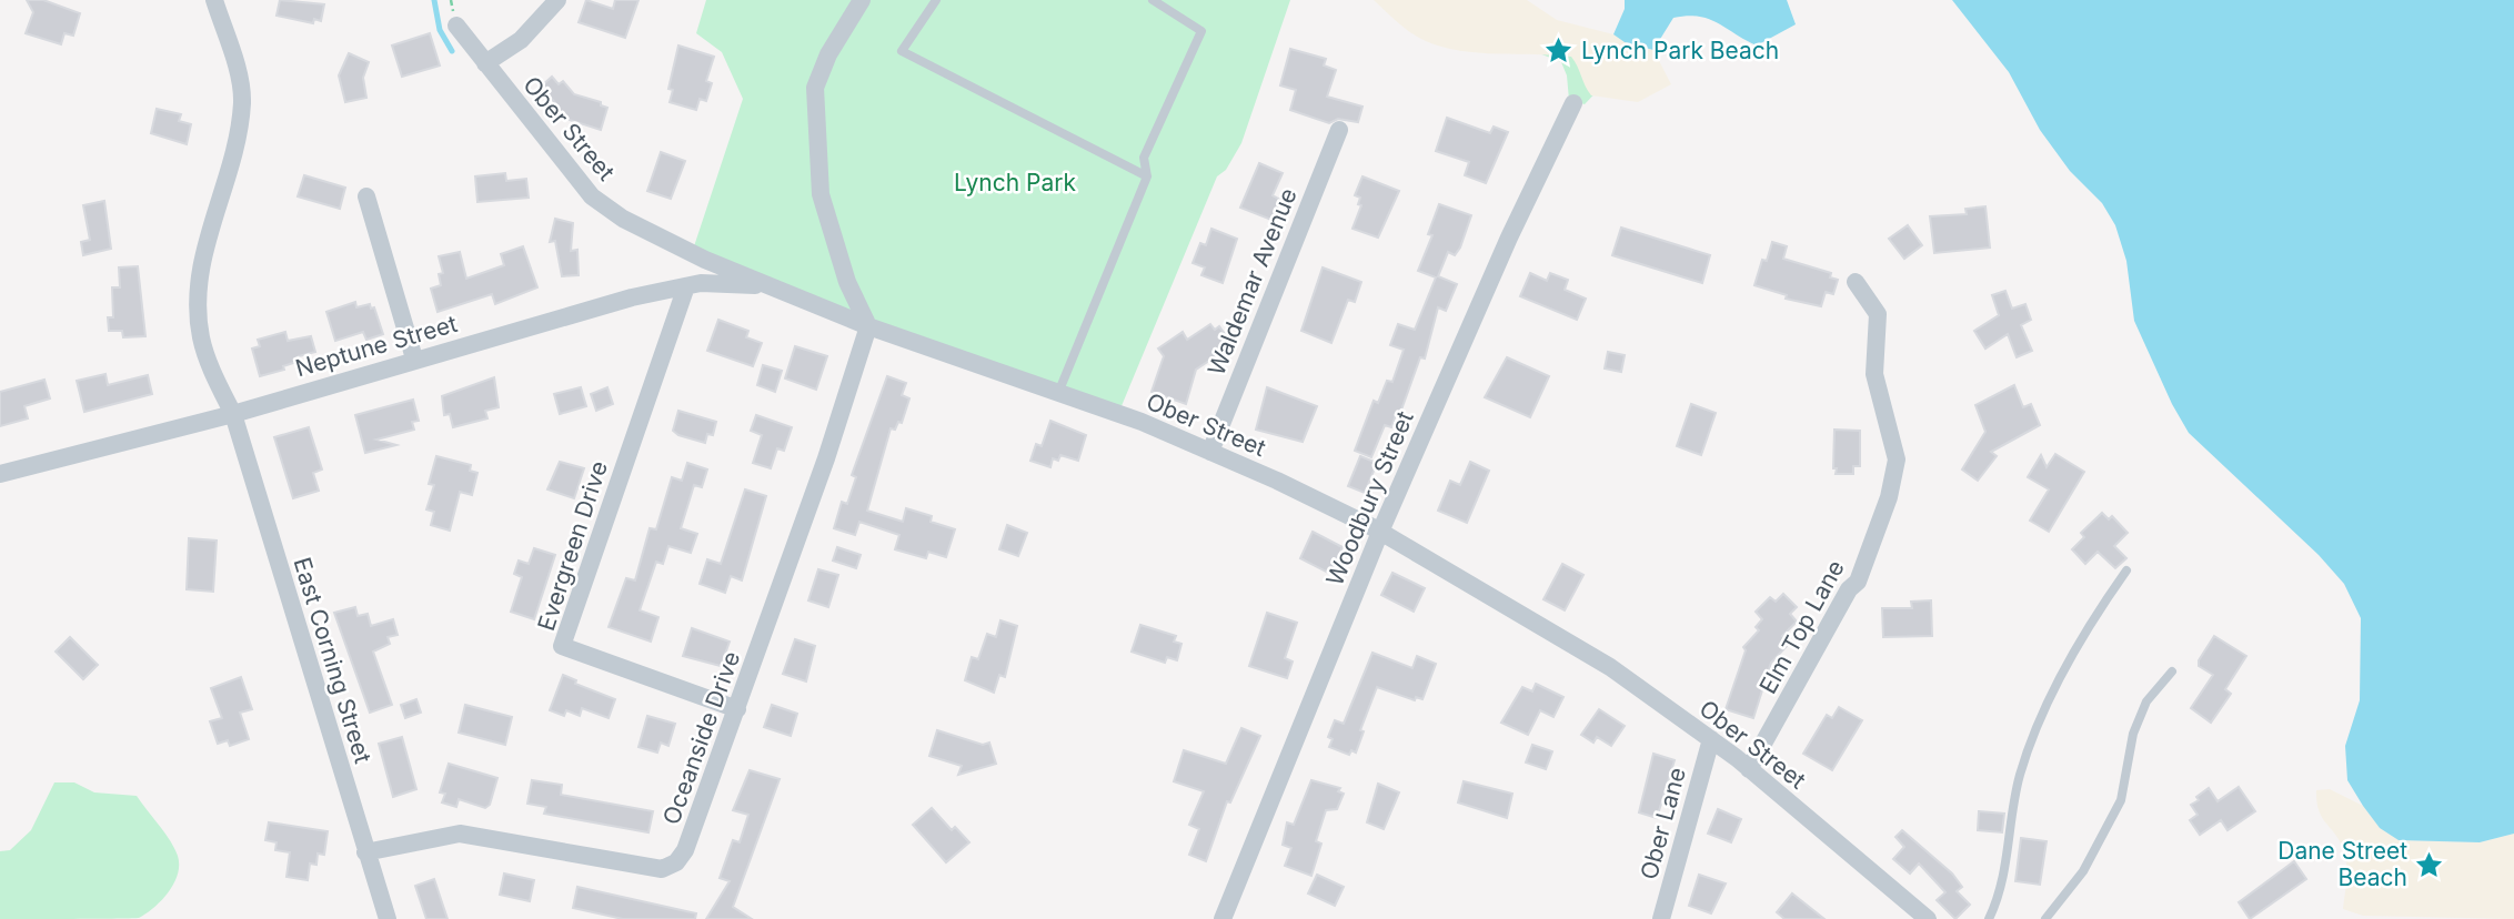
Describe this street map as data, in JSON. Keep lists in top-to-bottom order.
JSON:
{
  "streets": {
    "street": [
      "Ober Street",
      "Waldemar Avenue",
      "Neptune Street",
      "Woodbury Street",
      "Evergreen Drive",
      "Elm Top Lane",
      "East Corning Street",
      "Oceanside Drive",
      "Ober Lane"
    ]
  },
  "crossings": [
    ["Ober Street", "Waldemar Avenue"],
    ["Ober Street", "Neptune Street"],
    ["Ober Street", "Woodbury Street"],
    ["Ober Street", "Elm Top Lane"],
    ["Ober Street", "Oceanside Drive"],
    ["Ober Street", "Ober Lane"],
    ["Neptune Street", "Evergreen Drive"],
    ["Neptune Street", "East Corning Street"],
    ["Evergreen Drive", "Oceanside Drive"],
    ["East Corning Street", "Oceanside Drive"]
  ],
  "parks": ["Lynch Park"],
  "places": {
    "place": ["Lynch Park Beach", "Dane Street Beach"]
  }
}
